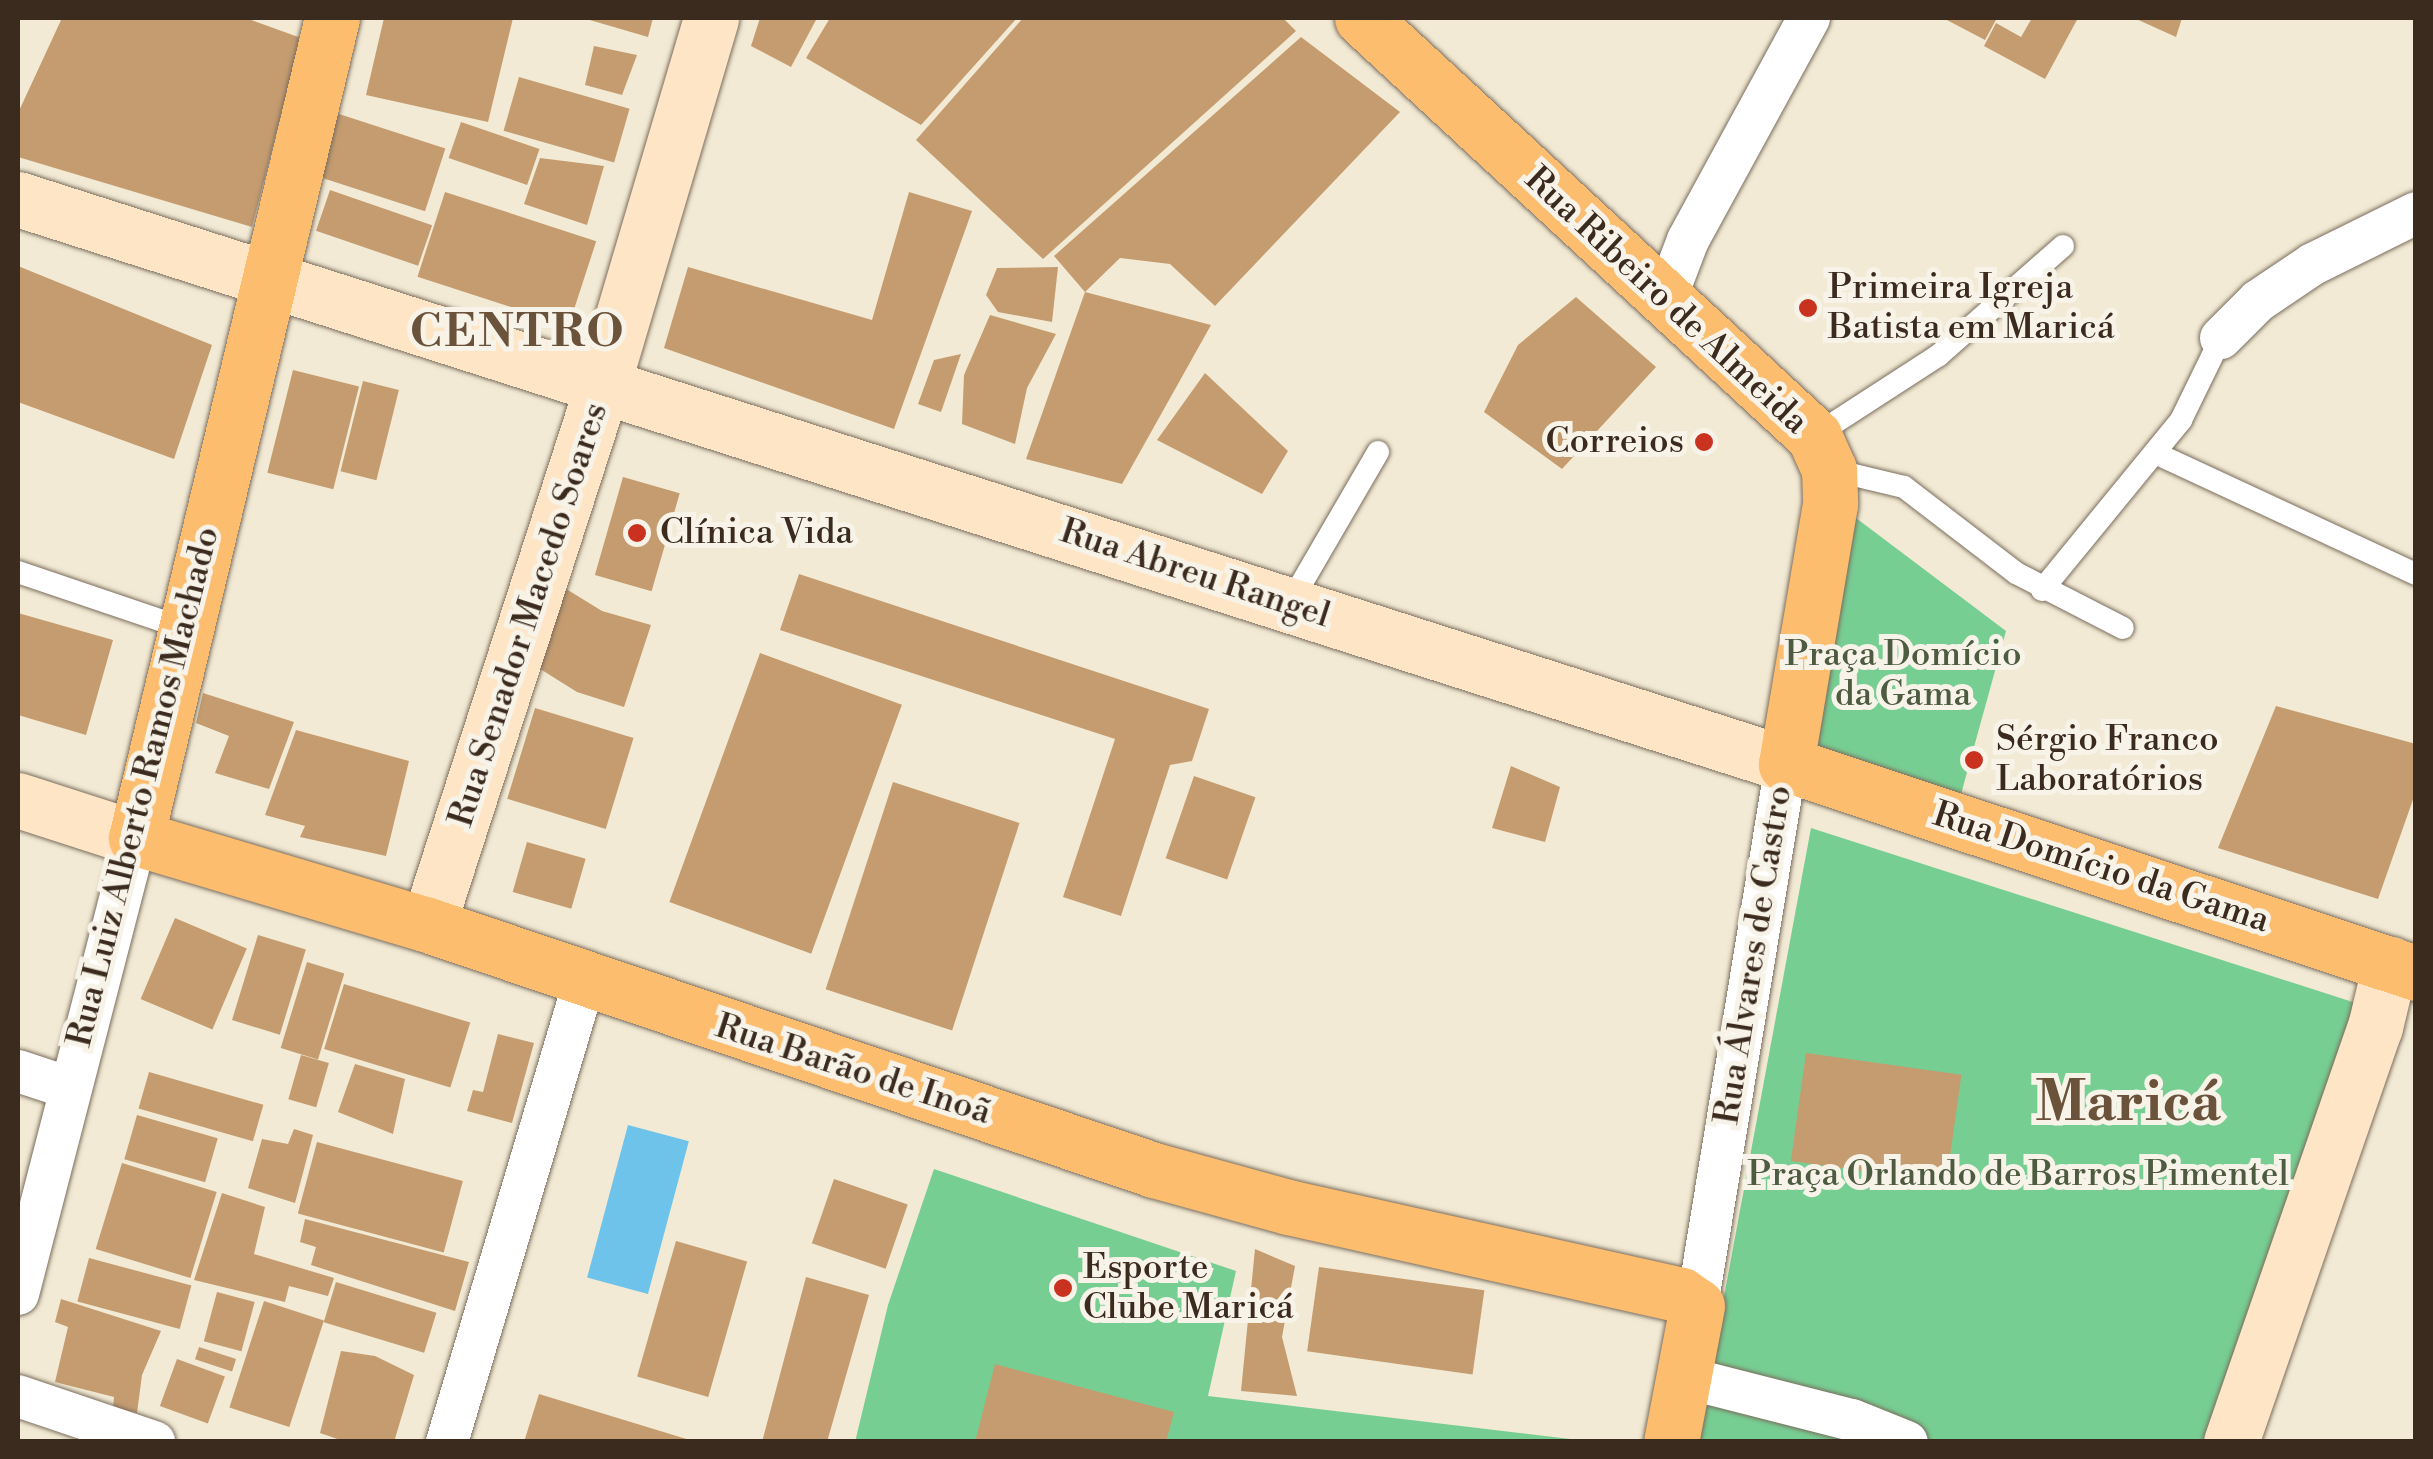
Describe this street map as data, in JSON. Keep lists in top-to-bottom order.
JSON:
{
  "streets": {
    "main road": [
      "Rua Ribeiro de Almeida",
      "Rua Abreu Rangel",
      "Rua Senador Macedo Soares",
      "Rua Luiz Alberto Ramos Machado",
      "Rua Domício da Gama",
      "Rua Álvares de Castro",
      "Rua Barão de Inoã"
    ]
  },
  "crossings": [
    ["Rua Ribeiro de Almeida", "Rua Abreu Rangel"],
    ["Rua Ribeiro de Almeida", "Rua Domício da Gama"],
    ["Rua Ribeiro de Almeida", "Rua Álvares de Castro"],
    ["Rua Abreu Rangel", "Rua Senador Macedo Soares"],
    ["Rua Abreu Rangel", "Rua Luiz Alberto Ramos Machado"],
    ["Rua Abreu Rangel", "Rua Domício da Gama"],
    ["Rua Abreu Rangel", "Rua Álvares de Castro"],
    ["Rua Senador Macedo Soares", "Rua Barão de Inoã"],
    ["Rua Luiz Alberto Ramos Machado", "Rua Barão de Inoã"],
    ["Rua Domício da Gama", "Rua Álvares de Castro"],
    ["Rua Álvares de Castro", "Rua Barão de Inoã"]
  ],
  "districts": ["CENTRO", "Maricá"],
  "parks": ["Praça Domício da Gama", "Praça Orlando de Barros Pimentel"],
  "places": [
    "Primeira Igreja Batista em Maricá",
    "Correios",
    "Clínica Vida",
    "Sérgio Franco Laboratórios",
    "Esporte Clube Maricá"
  ]
}
